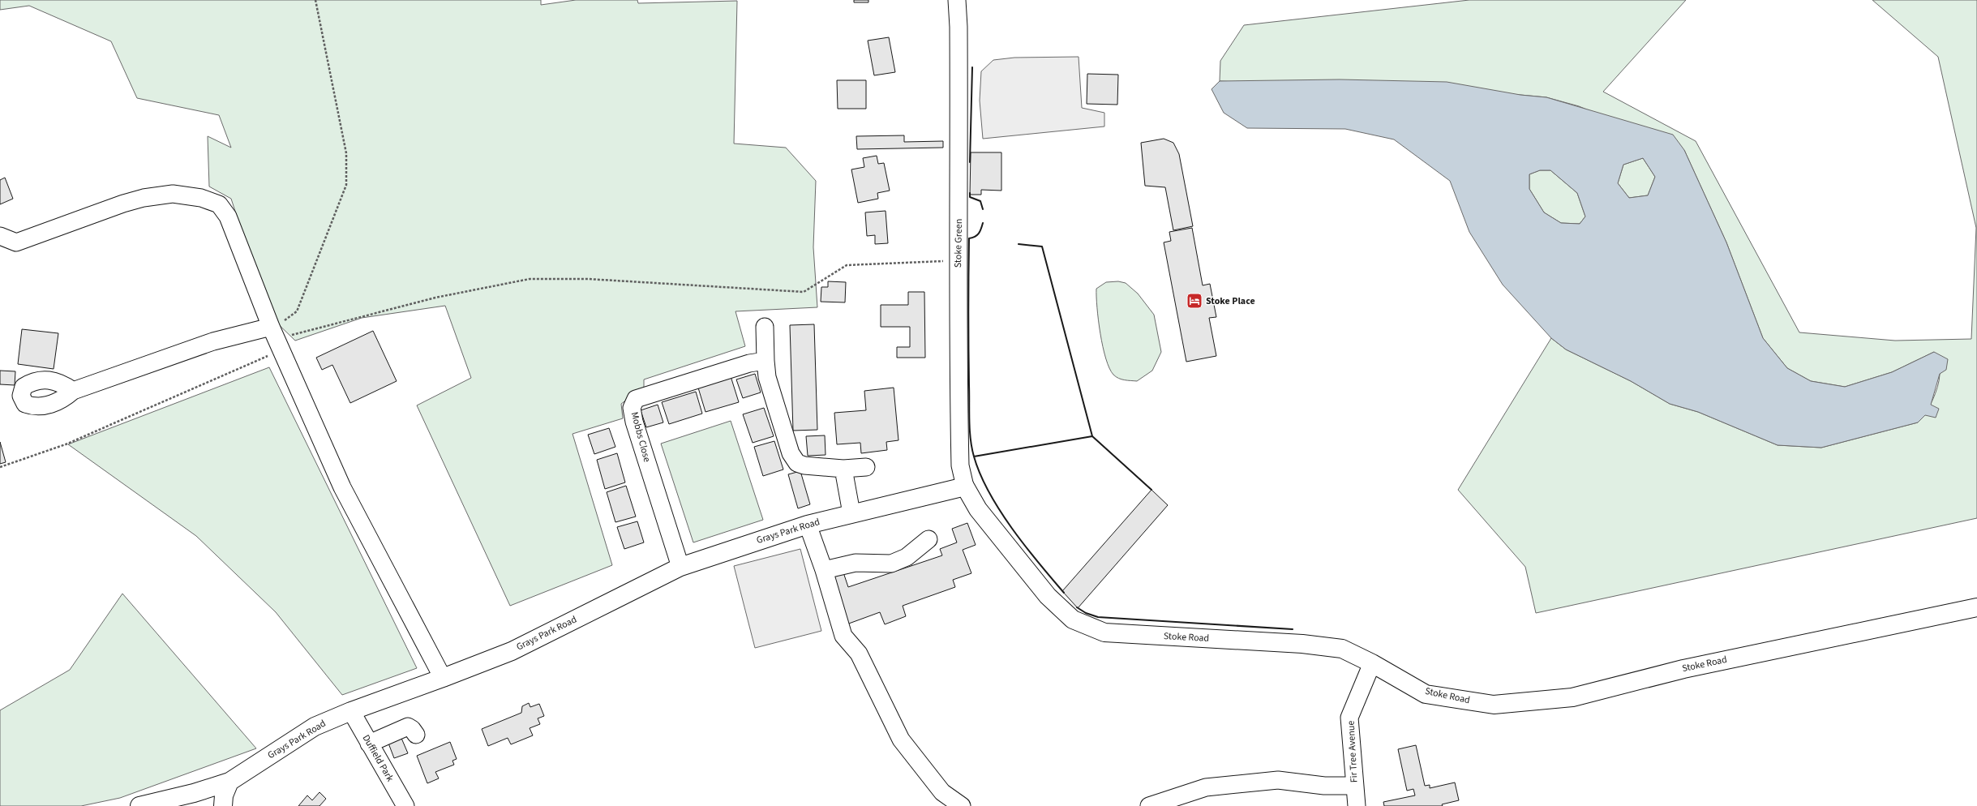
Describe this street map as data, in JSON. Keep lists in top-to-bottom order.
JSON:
{
  "streets": {
    "main road": ["Grays Park Road", "Stoke Road"],
    "street": [
      "Stoke Green",
      "Mobbs Close",
      "Fir Tree Avenue",
      "Duffield Park"
    ]
  },
  "crossings": [
    ["Stoke Green", "Grays Park Road"],
    ["Stoke Green", "Stoke Road"],
    ["Mobbs Close", "Grays Park Road"],
    ["Grays Park Road", "Stoke Road"],
    ["Grays Park Road", "Duffield Park"],
    ["Stoke Road", "Fir Tree Avenue"]
  ],
  "places": {
    "hotel": ["Stoke Place"]
  }
}
